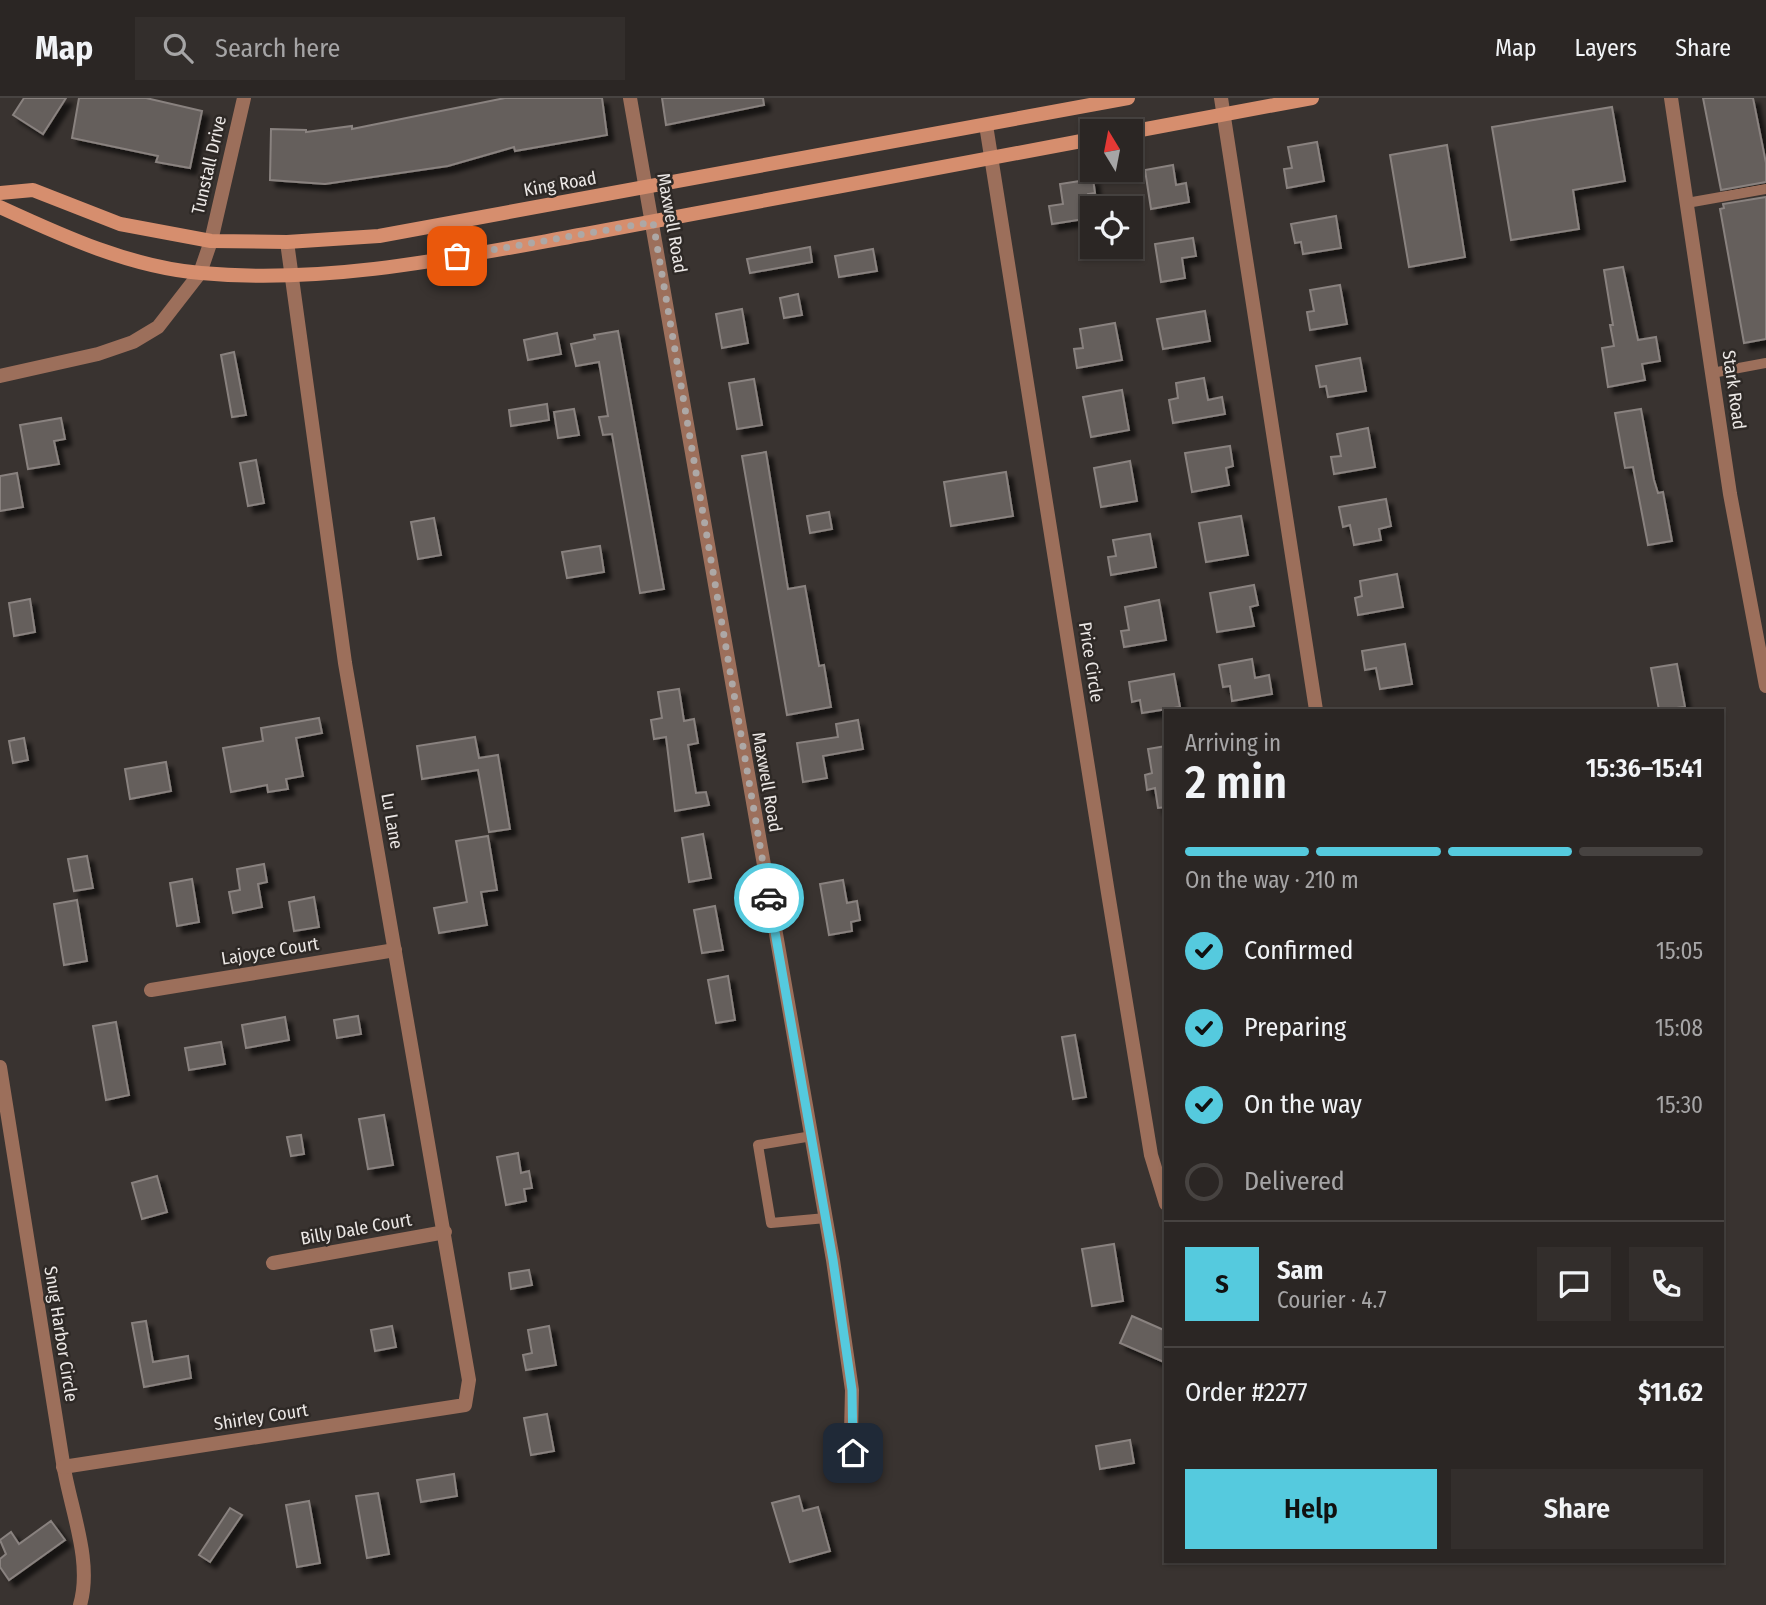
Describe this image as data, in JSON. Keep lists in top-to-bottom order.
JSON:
{
  "streets": {
    "street": [
      "Tunstall Drive",
      "King Road",
      "Maxwell Road",
      "Stark Road",
      "Price Circle",
      "Lu Lane",
      "Lajoyce Court",
      "Billy Dale Court",
      "Snug Harbor Circle",
      "Shirley Court"
    ]
  },
  "crossings": [
    ["Tunstall Drive", "King Road"],
    ["King Road", "Maxwell Road"],
    ["King Road", "Price Circle"],
    ["King Road", "Lu Lane"],
    ["Lu Lane", "Lajoyce Court"],
    ["Lu Lane", "Billy Dale Court"],
    ["Lu Lane", "Shirley Court"],
    ["Snug Harbor Circle", "Shirley Court"]
  ],
  "north": "top",
  "page": {
    "header": "Map",
    "search": "Search here",
    "nav": ["Map", "Layers", "Share"],
    "heading": ["2 min", "Arriving in", "15:36–15:41"],
    "panel": [
      "Sam",
      "Courier · 4.7",
      "Order #2277",
      "$11.62"
    ],
    "bar": "On the way · 210 m",
    "list": [
      ["Confirmed", "15:05"],
      ["Preparing", "15:08"],
      ["On the way", "15:30"],
      "Delivered"
    ],
    "round": "S",
    "buttons": ["Help", "Share"]
  }
}
